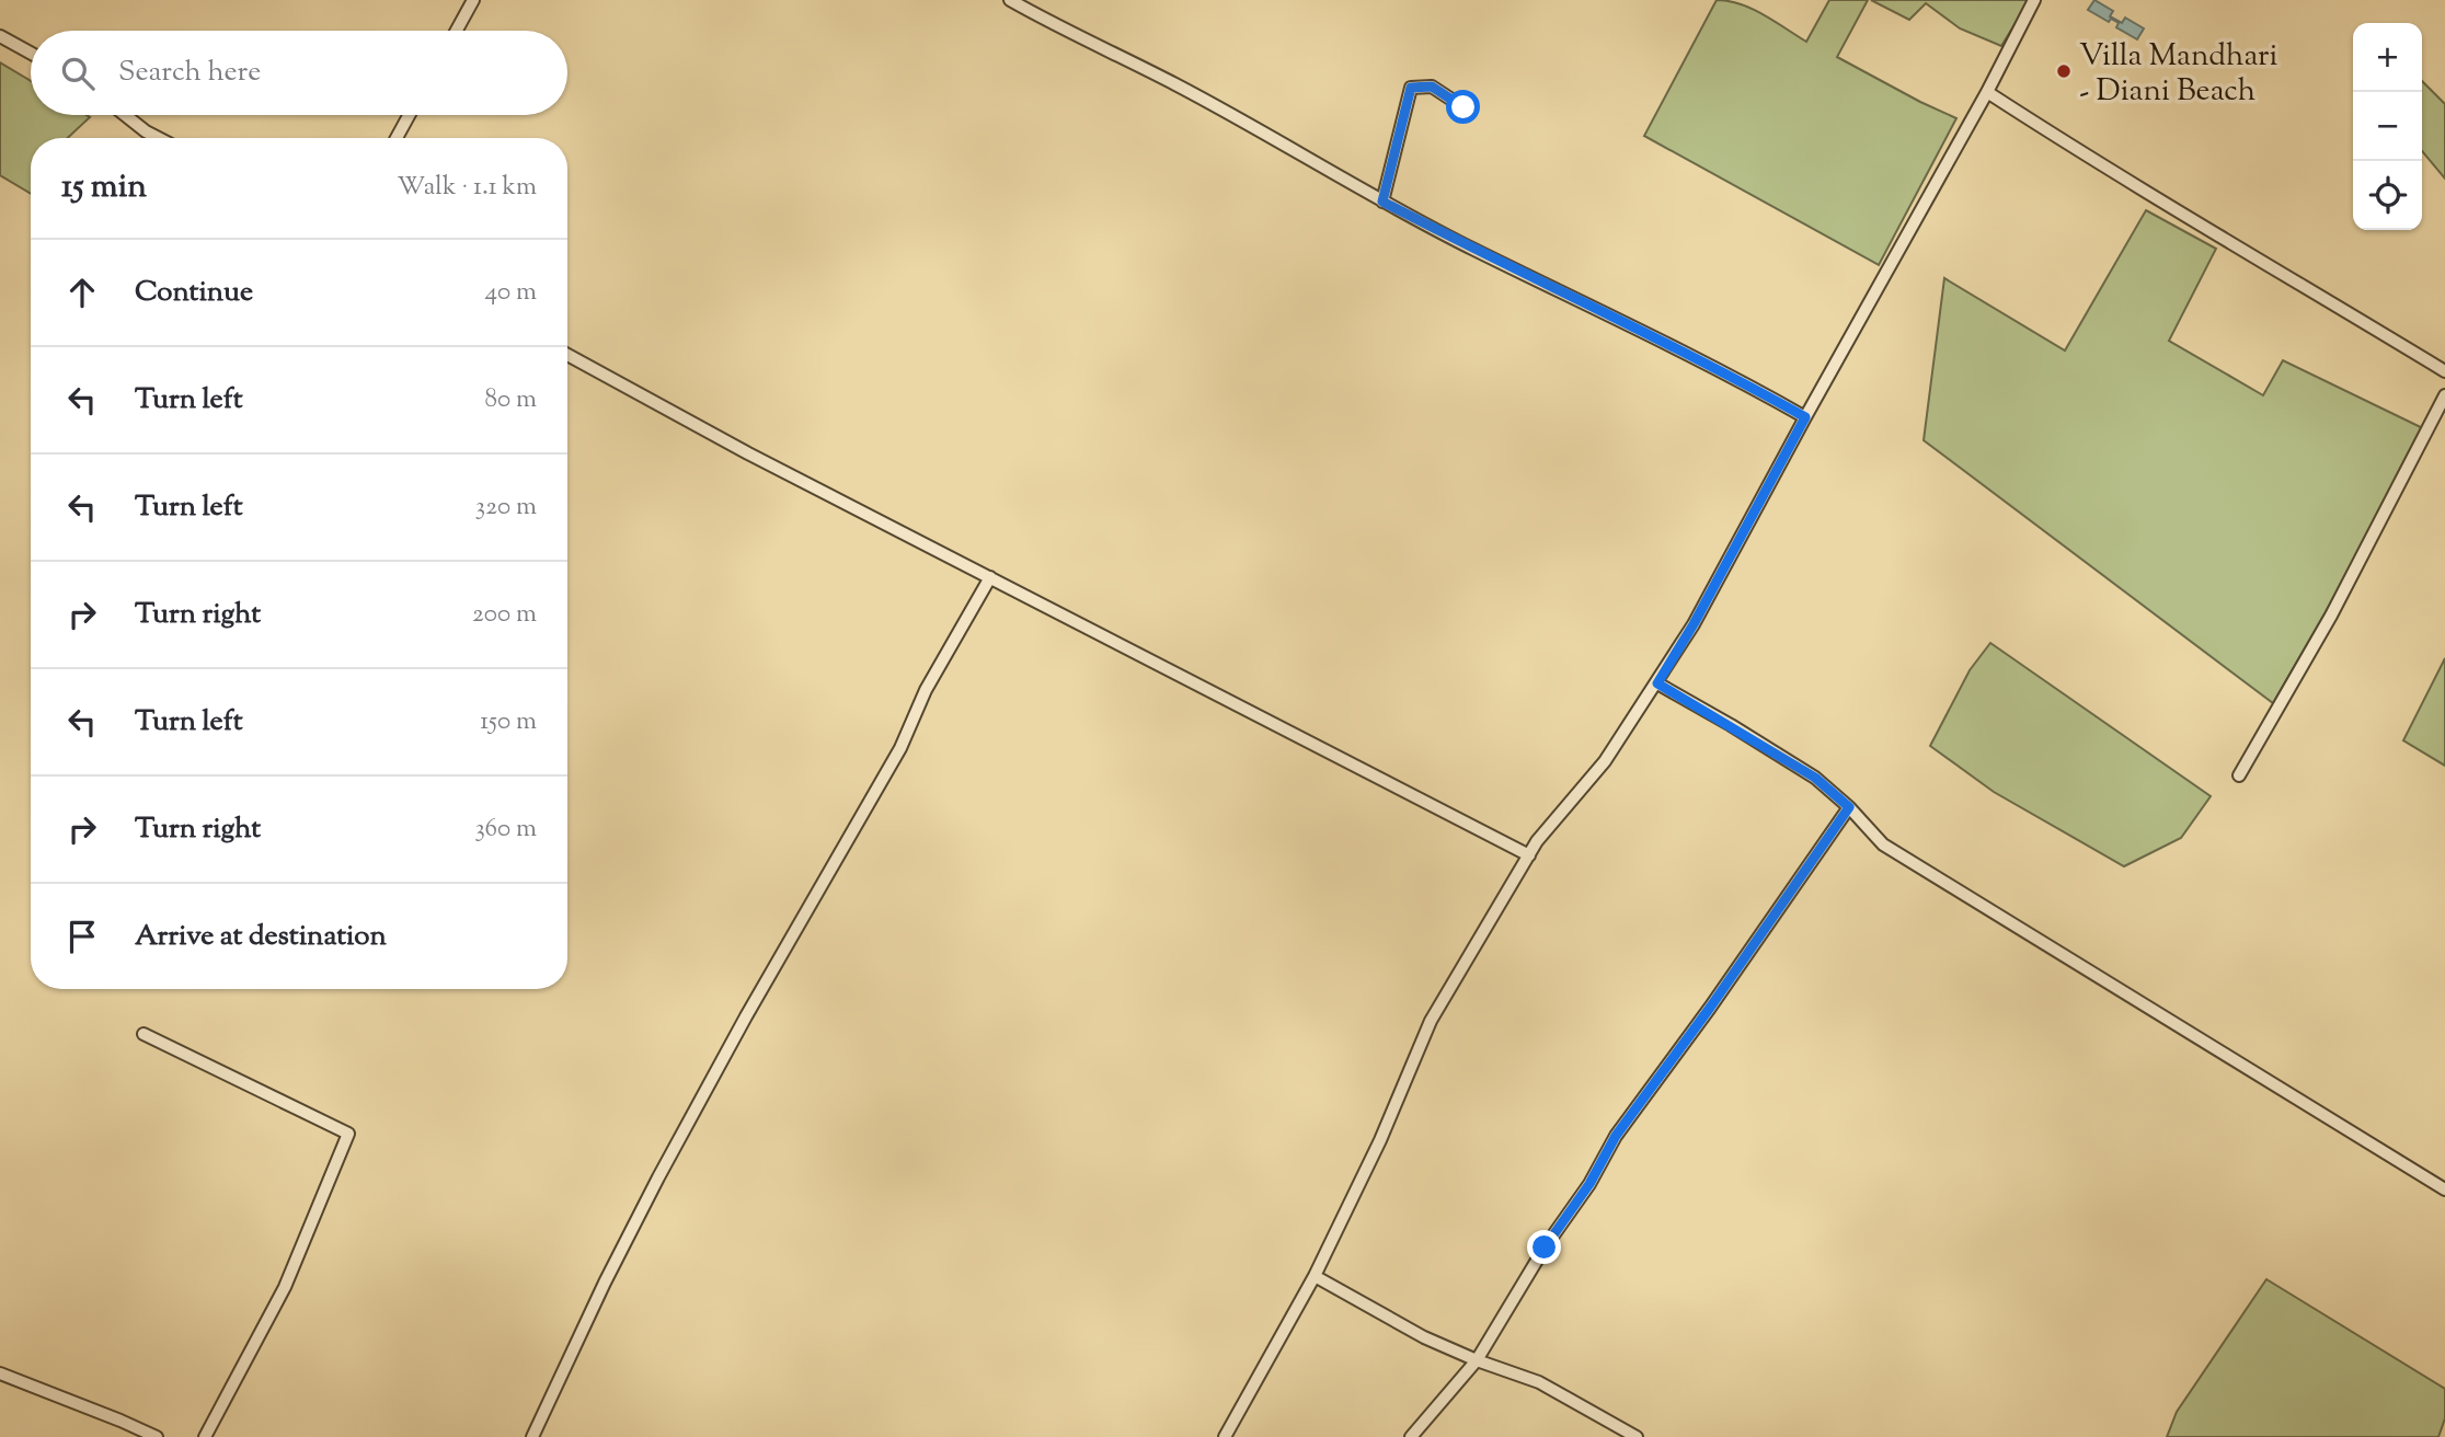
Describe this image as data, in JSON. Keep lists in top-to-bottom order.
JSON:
{
  "places": ["Villa Mandhari - Diani Beach"],
  "page": {
    "map_buttons": ["+", "−"],
    "search": "Search here",
    "heading": ["15 min", "Walk · 1.1 km"],
    "list": [
      ["Continue", "40 m"],
      ["Turn left", "80 m"],
      ["Turn left", "320 m"],
      ["Turn right", "200 m"],
      ["Turn left", "150 m"],
      ["Turn right", "360 m"],
      "Arrive at destination"
    ]
  }
}
